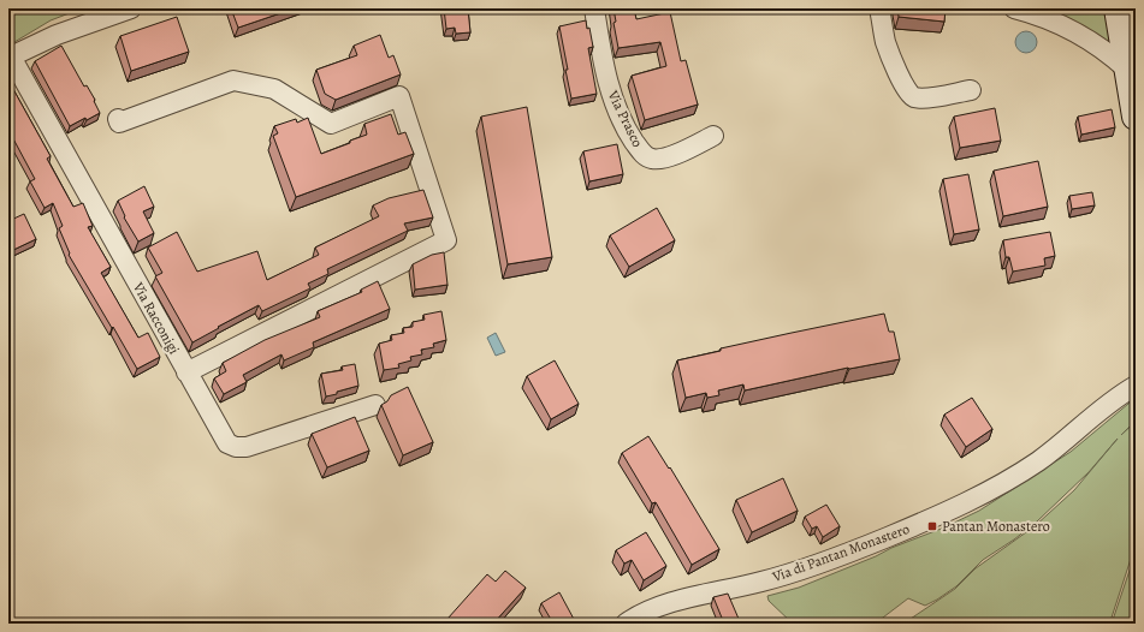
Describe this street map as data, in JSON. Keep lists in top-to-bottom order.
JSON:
{
  "streets": {
    "street": ["Via Prasco", "Via Racconigi", "Via di Pantan Monastero"]
  },
  "places": {
    "transit": ["Pantan Monastero"]
  }
}
